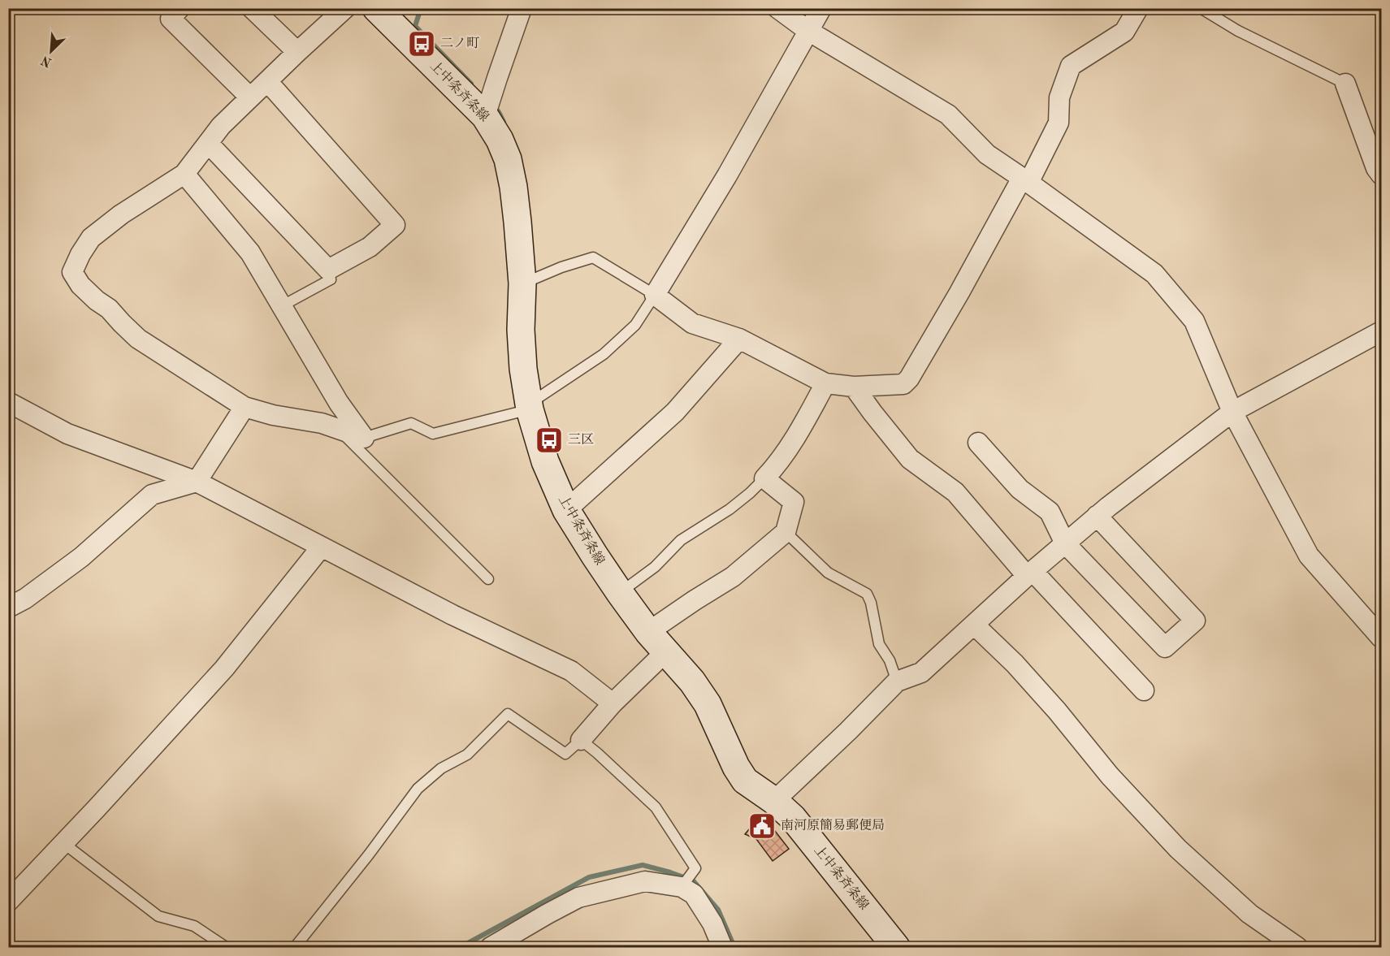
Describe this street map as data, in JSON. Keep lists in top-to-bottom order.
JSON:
{
  "streets": {
    "main road": ["上中条斉条線"]
  },
  "places": {
    "bus stop": ["二ノ町", "三区"],
    "public building": ["南河原簡易郵便局"]
  },
  "north": "bottom left"
}
